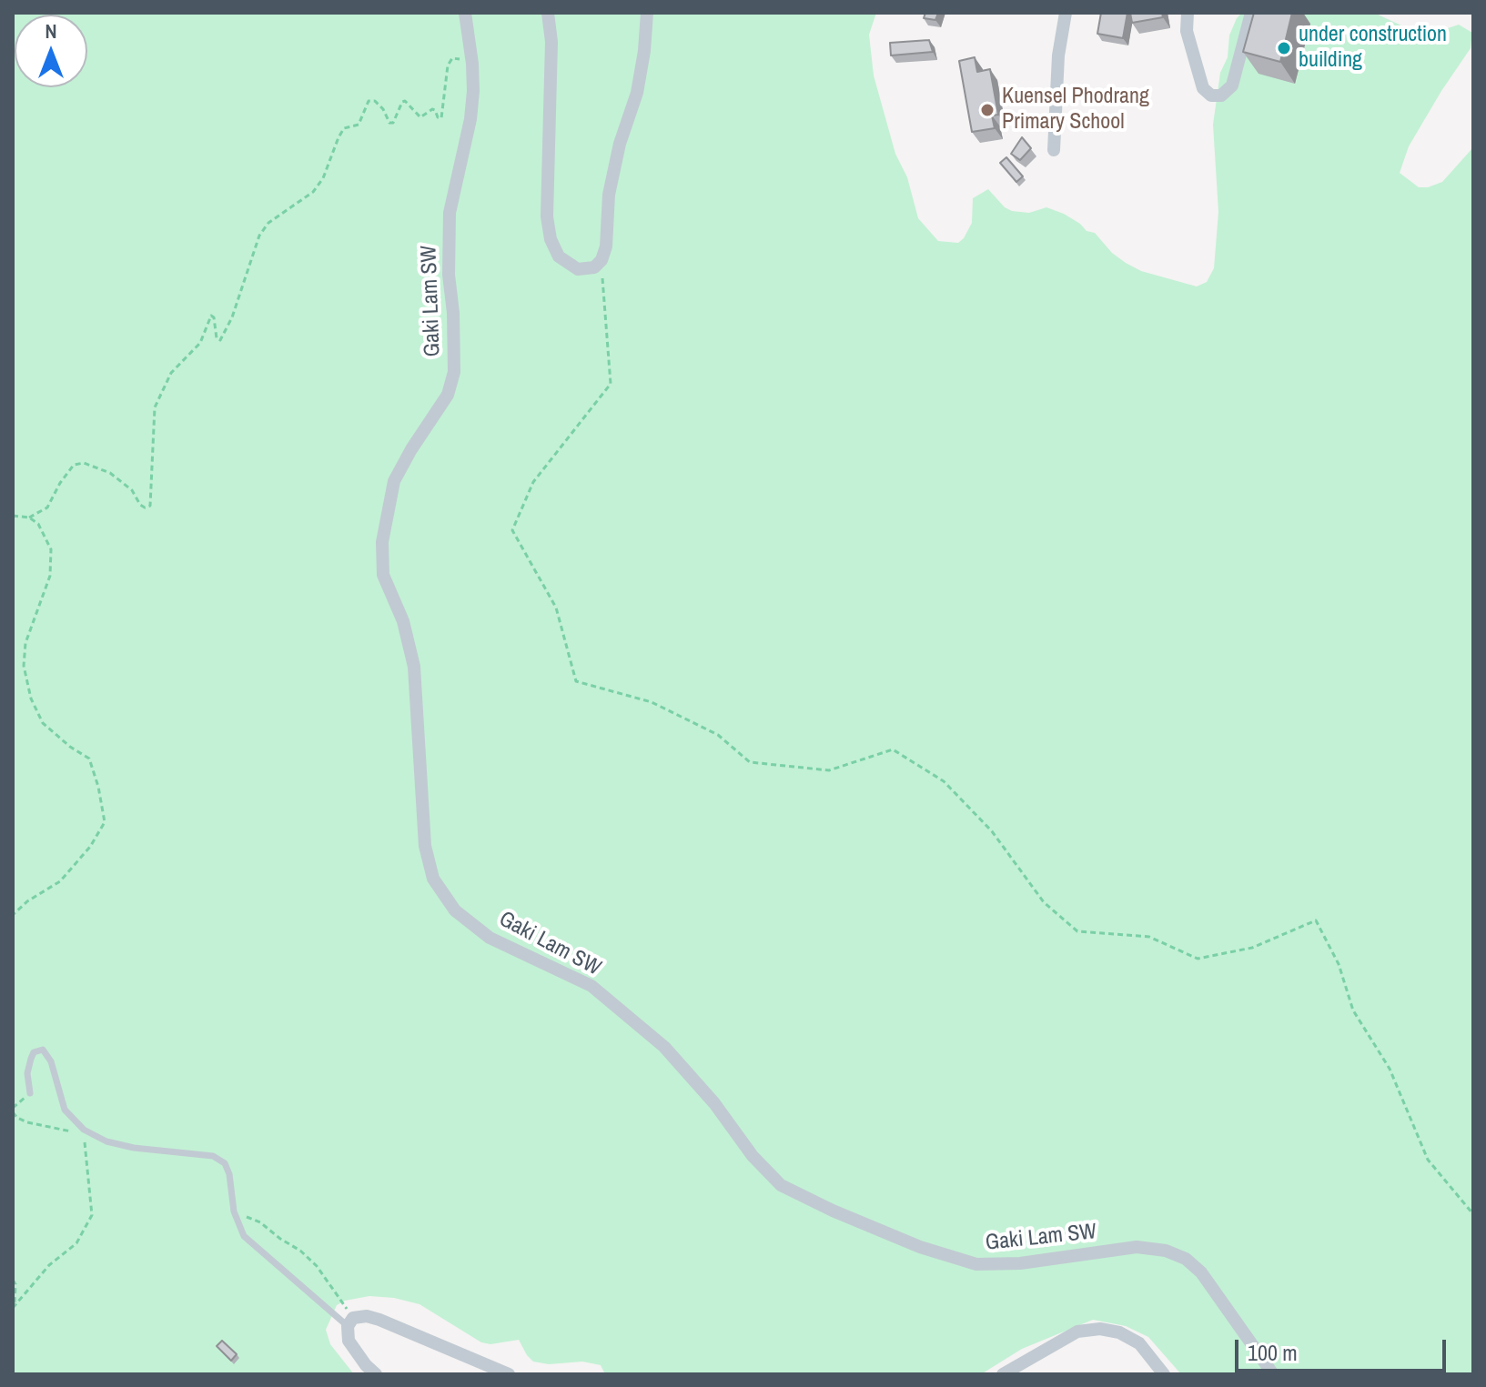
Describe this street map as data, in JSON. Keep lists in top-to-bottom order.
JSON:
{
  "streets": {
    "street": ["Gaki Lam SW"]
  },
  "places": ["under construction building", "Kuensel Phodrang Primary School"],
  "scale_bar": "100 m",
  "north": "top"
}
